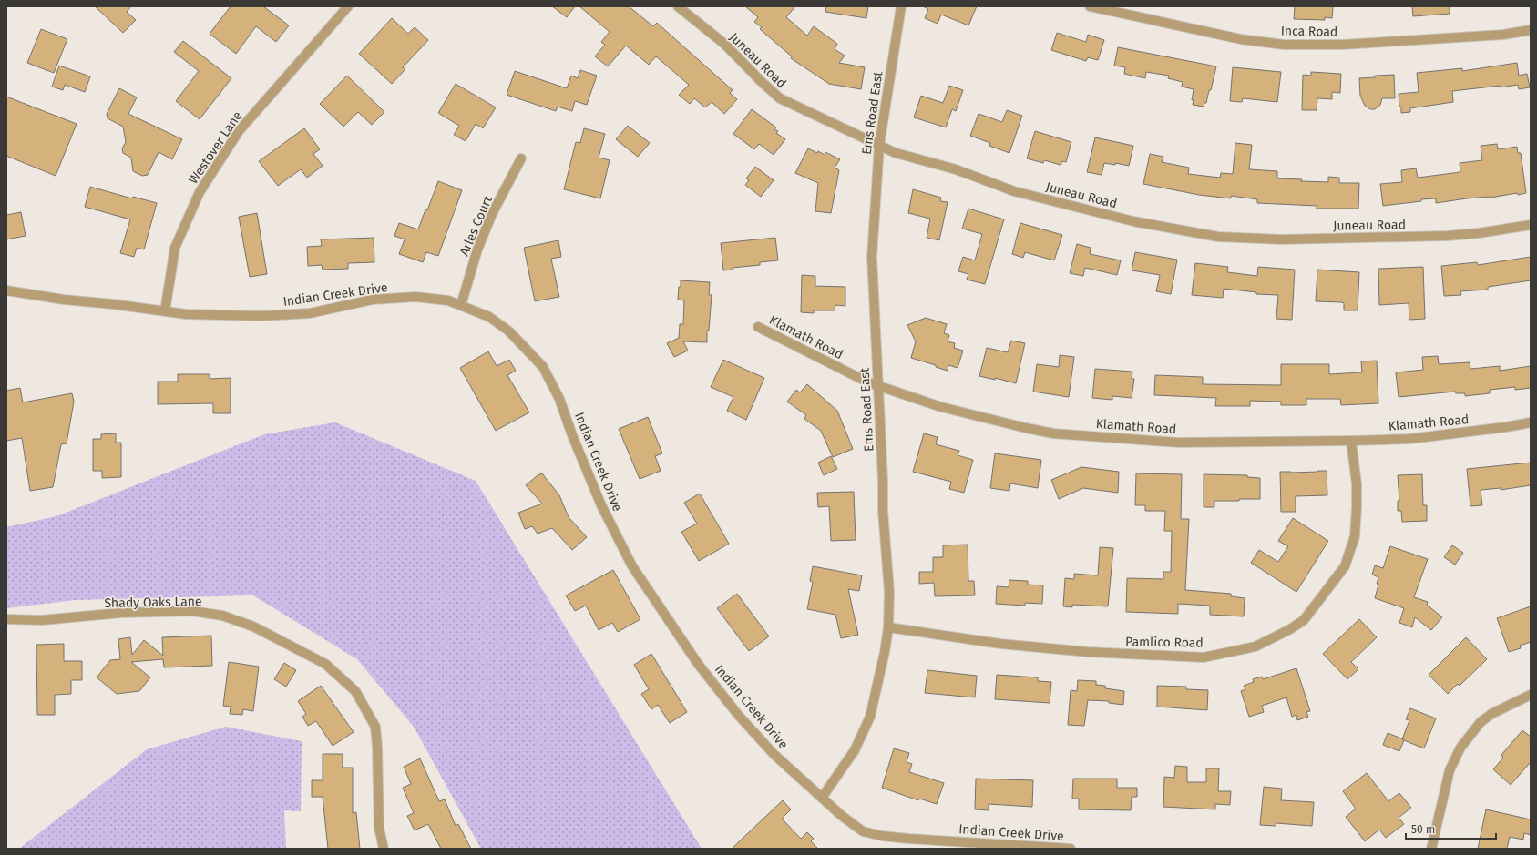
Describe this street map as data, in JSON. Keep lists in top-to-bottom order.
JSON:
{
  "streets": {
    "street": [
      "Inca Road",
      "Juneau Road",
      "Ems Road East",
      "Westover Lane",
      "Arles Court",
      "Indian Creek Drive",
      "Klamath Road",
      "Shady Oaks Lane",
      "Pamlico Road"
    ]
  },
  "crossings": [
    ["Juneau Road", "Ems Road East"],
    ["Ems Road East", "Indian Creek Drive"],
    ["Ems Road East", "Klamath Road"],
    ["Ems Road East", "Pamlico Road"],
    ["Westover Lane", "Indian Creek Drive"],
    ["Arles Court", "Indian Creek Drive"],
    ["Klamath Road", "Pamlico Road"]
  ],
  "scale_bar": "50 m"
}
